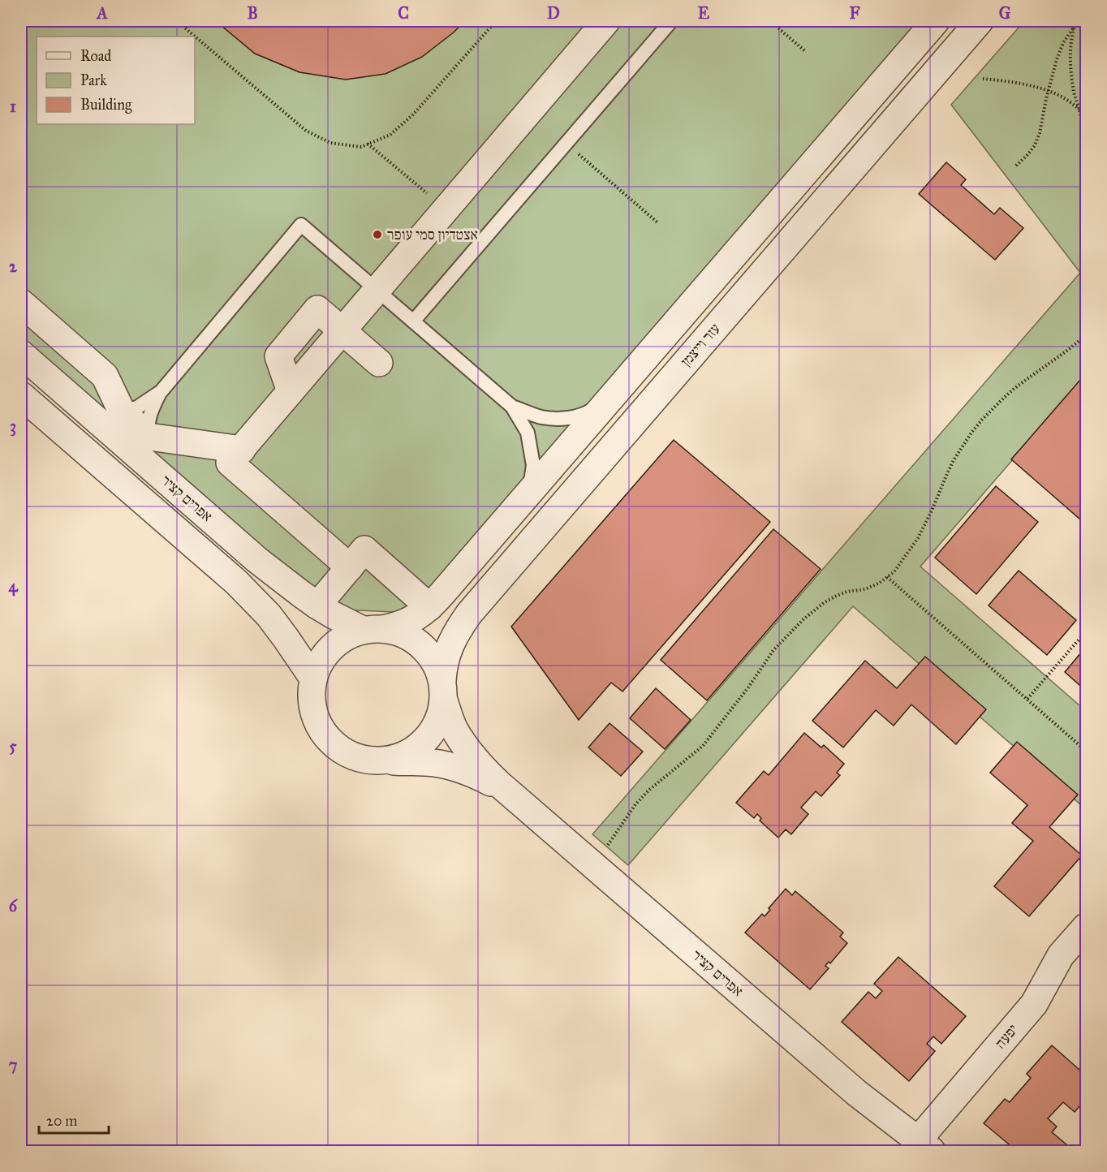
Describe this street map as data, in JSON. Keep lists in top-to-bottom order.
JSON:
{
  "streets": {
    "street": ["עזר וייצמן", "אפרים קציר", "יפעה"]
  },
  "crossings": [
    ["עזר וייצמן", "אפרים קציר"],
    ["אפרים קציר", "יפעה"]
  ],
  "places": ["אצטדיון סמי עופר"],
  "legend": ["Road", "Park", "Building"],
  "scale_bar": "20 m",
  "grid": {
    "columns": [
      "A",
      "B",
      "C",
      "D",
      "E",
      "F",
      "G"
    ],
    "rows": [
      "1",
      "2",
      "3",
      "4",
      "5",
      "6",
      "7"
    ]
  }
}
